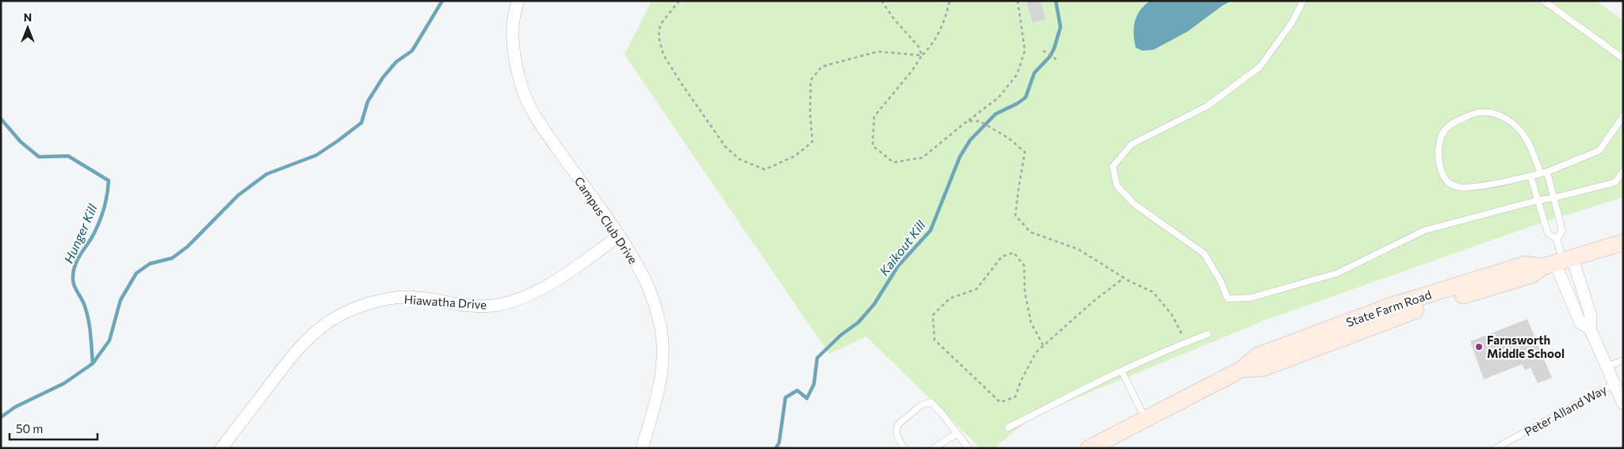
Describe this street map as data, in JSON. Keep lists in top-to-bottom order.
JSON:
{
  "streets": {
    "main road": ["State Farm Road"],
    "street": ["Campus Club Drive", "Hiawatha Drive"],
    "lane": ["Peter Alland Way"]
  },
  "crossings": [
    ["Campus Club Drive", "Hiawatha Drive"]
  ],
  "water": ["Hunger Kill", "Kaikout Kill"],
  "places": ["Farnsworth Middle School"],
  "scale_bar": "50 m",
  "north": "top"
}
